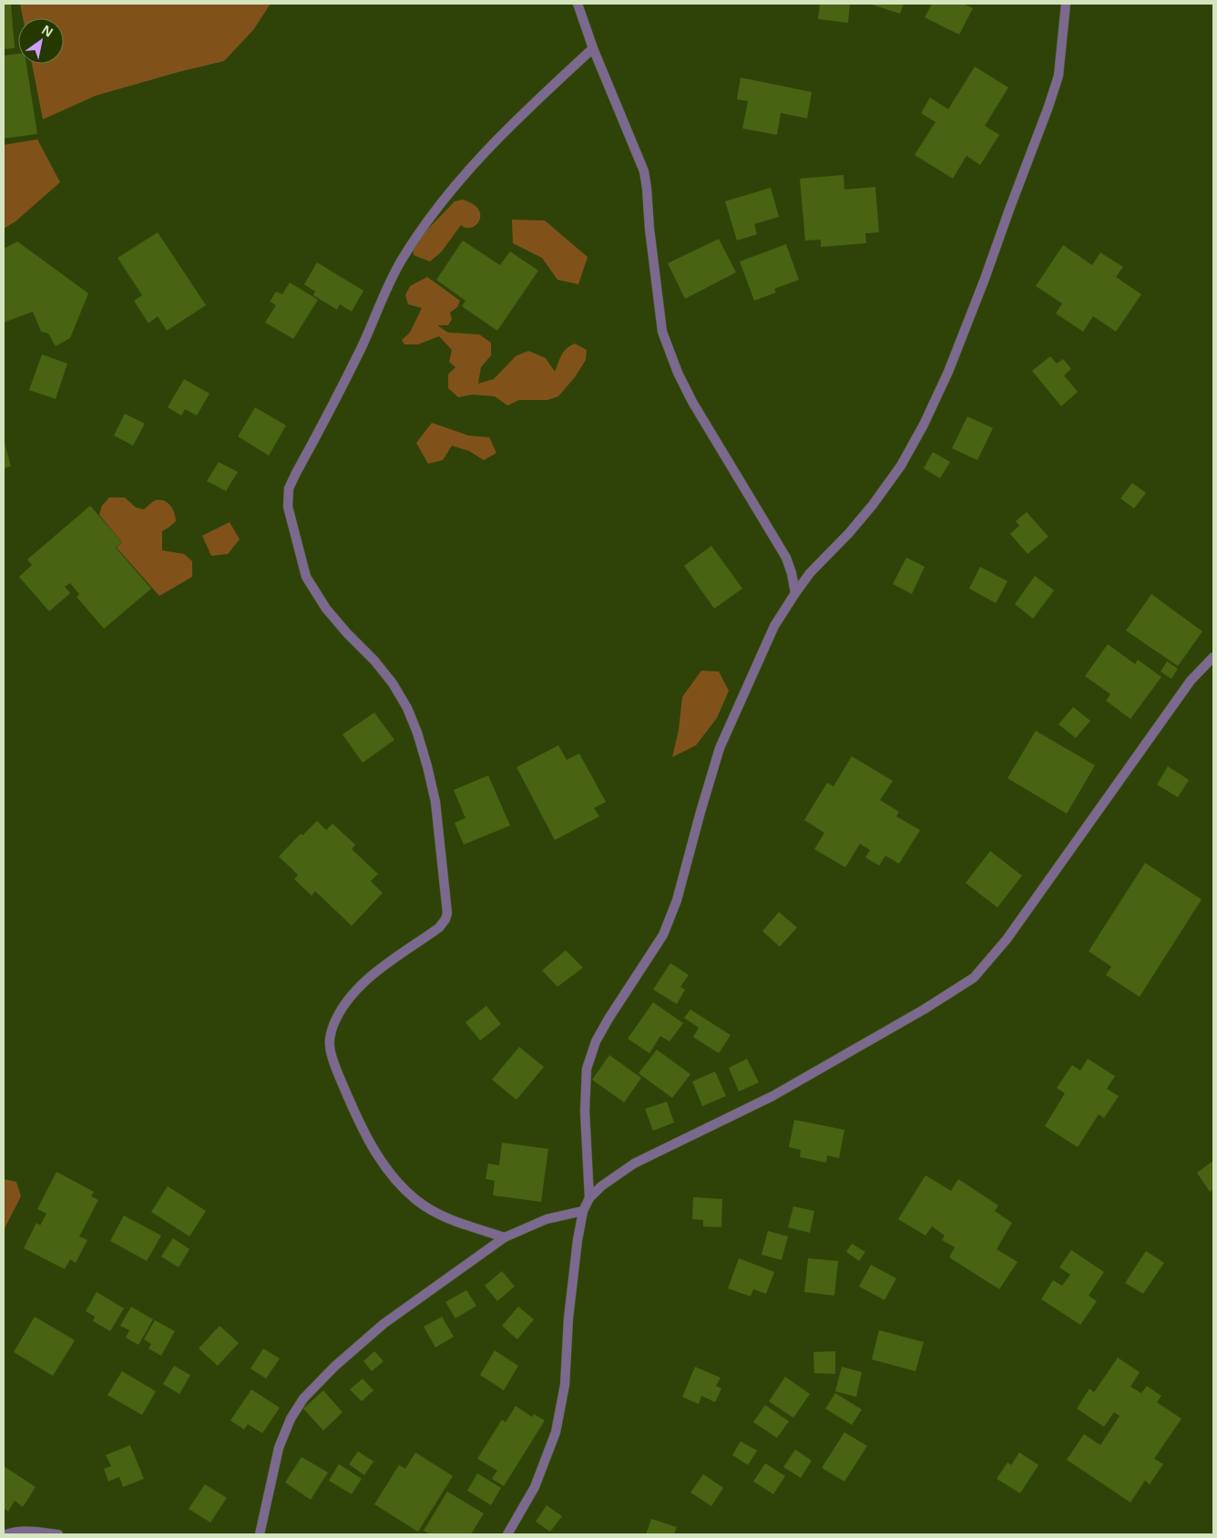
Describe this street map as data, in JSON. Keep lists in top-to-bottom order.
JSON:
{
  "north": "top right"
}
